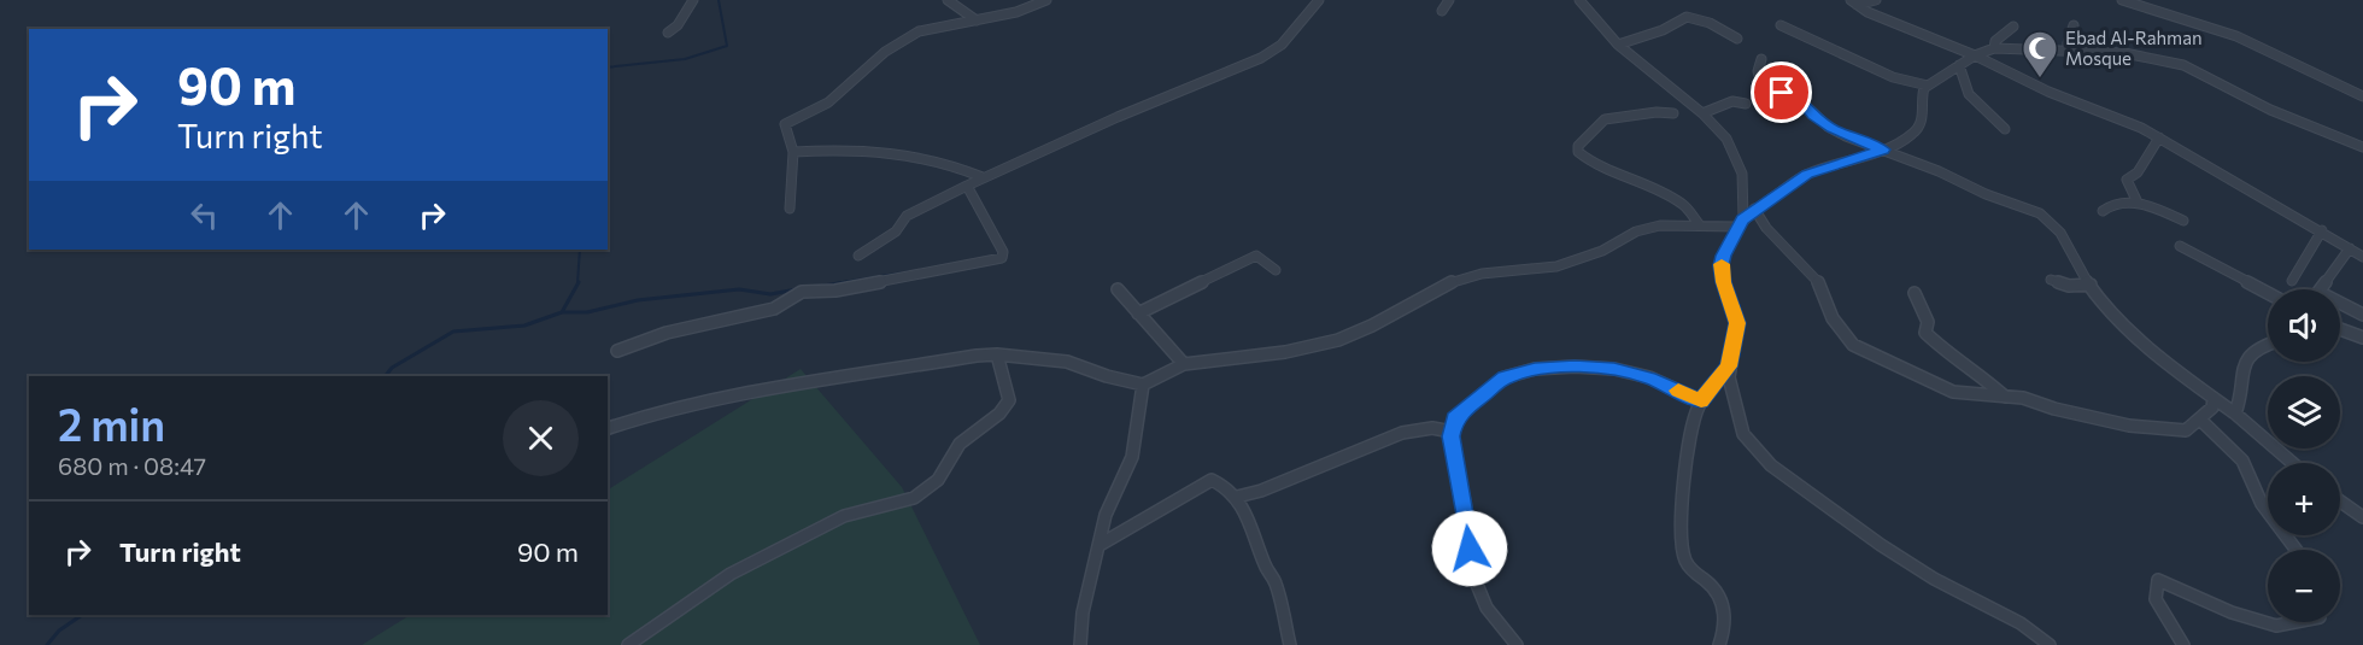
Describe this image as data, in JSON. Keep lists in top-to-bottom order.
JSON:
{
  "places": {
    "mosque": ["Ebad Al-Rahman Mosque"]
  },
  "page": {
    "turn": ["90 m", "Turn right"],
    "map_buttons": ["+", "−"],
    "heading": ["2 min", "680 m · 08:47"],
    "list": [
      {
        "name": "Turn right",
        "value": "90 m"
      }
    ]
  }
}
